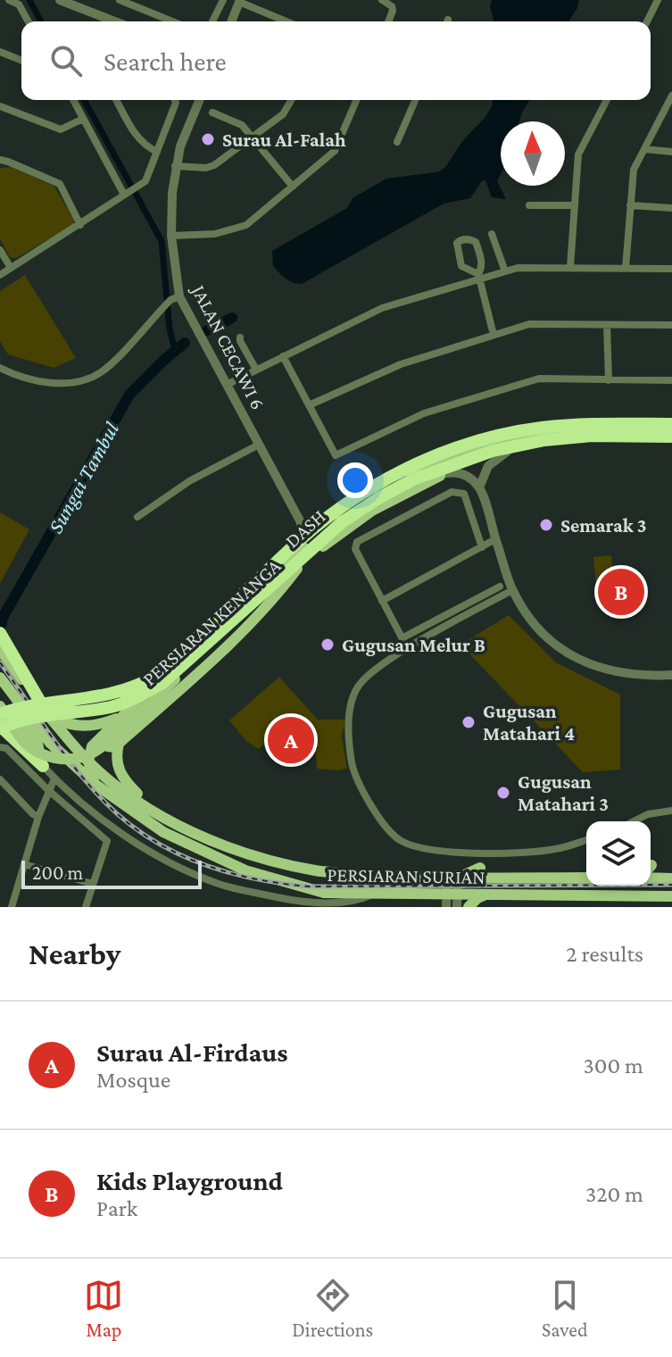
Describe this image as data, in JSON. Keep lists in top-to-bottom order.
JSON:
{
  "streets": {
    "highway": ["DASH"],
    "main road": ["PERSIARAN KENANGA", "PERSIARAN SURIAN"],
    "street": ["JALAN CECAWI 6"]
  },
  "crossings": [
    ["DASH", "PERSIARAN KENANGA"]
  ],
  "water": ["Sungai Tambul"],
  "places": [
    "Surau Al-Falah",
    "Semarak 3",
    "Gugusan Melur B",
    "Gugusan Matahari 4",
    "Gugusan Matahari 3"
  ],
  "scale_bar": "200 m",
  "north": "top",
  "page": {
    "search": "Search here",
    "pins": ["B", "A"],
    "scale": "200 m",
    "heading": ["Nearby", "2 results"],
    "list": [
      {
        "mark": "A",
        "name": "Surau Al-Firdaus",
        "note": "Mosque",
        "value": "300 m"
      },
      {
        "mark": "B",
        "name": "Kids Playground",
        "note": "Park",
        "value": "320 m"
      }
    ],
    "nav": ["Map", "Directions", "Saved"]
  }
}
